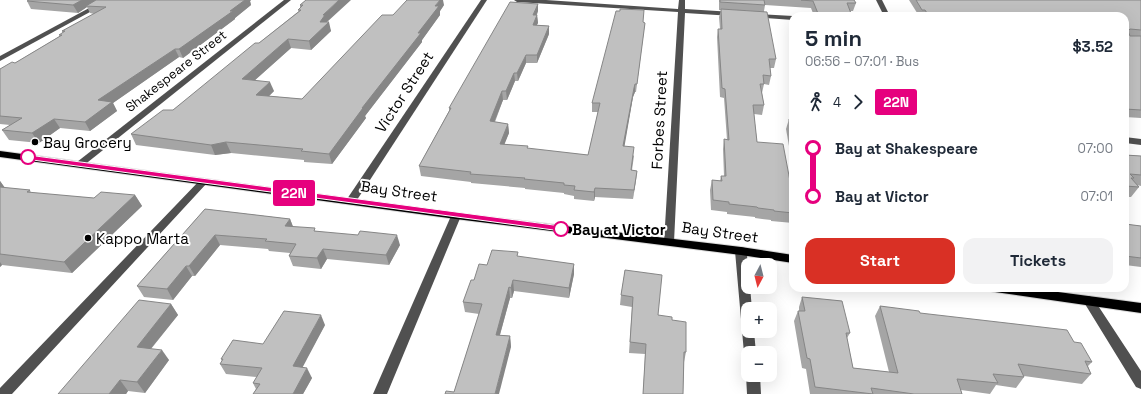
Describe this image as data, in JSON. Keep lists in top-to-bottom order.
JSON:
{
  "streets": {
    "main road": ["Bay Street"],
    "street": ["Shakespeare Street", "Victor Street", "Forbes Street"]
  },
  "crossings": [
    ["Shakespeare Street", "Bay Street"],
    ["Victor Street", "Bay Street"],
    ["Forbes Street", "Bay Street"]
  ],
  "places": ["Bay Grocery", "Bay at Victor", "Kappo Marta"],
  "lines": ["bus line 22N"],
  "north": "bottom",
  "page": {
    "on_map": "22N",
    "heading": ["5 min", "06:56 – 07:01 · Bus", "$3.52"],
    "legs": ["4", "22N"],
    "list": [
      {
        "name": "Bay at Shakespeare",
        "value": "07:00"
      },
      {
        "name": "Bay at Victor",
        "value": "07:01"
      }
    ],
    "buttons": ["Start", "Tickets"],
    "map_buttons": ["+", "−"]
  }
}
